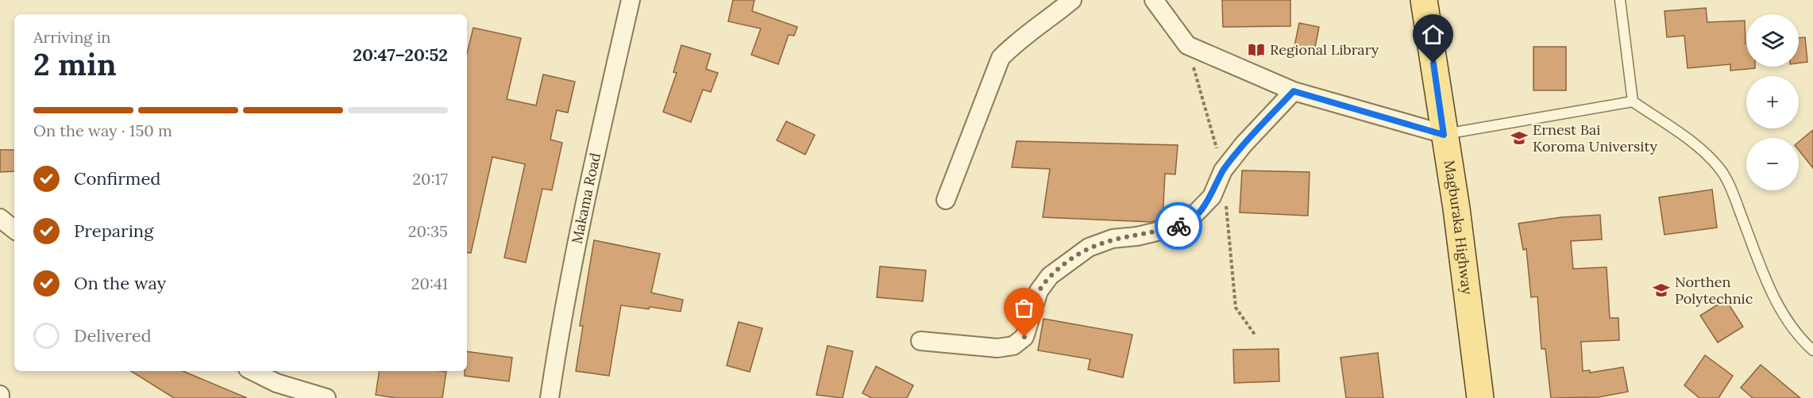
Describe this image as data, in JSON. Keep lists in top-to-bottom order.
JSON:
{
  "streets": {
    "main road": ["Magburaka Highway"],
    "street": ["Makama Road"]
  },
  "places": {
    "library": ["Regional Library"],
    "school or university": ["Ernest Bai Koroma University", "Northen Polytechnic"]
  },
  "page": {
    "map_buttons": ["+", "−"],
    "heading": ["2 min", "Arriving in", "20:47–20:52"],
    "bar": "On the way · 150 m",
    "list": [
      ["Confirmed", "20:17"],
      ["Preparing", "20:35"],
      ["On the way", "20:41"],
      "Delivered"
    ]
  }
}
